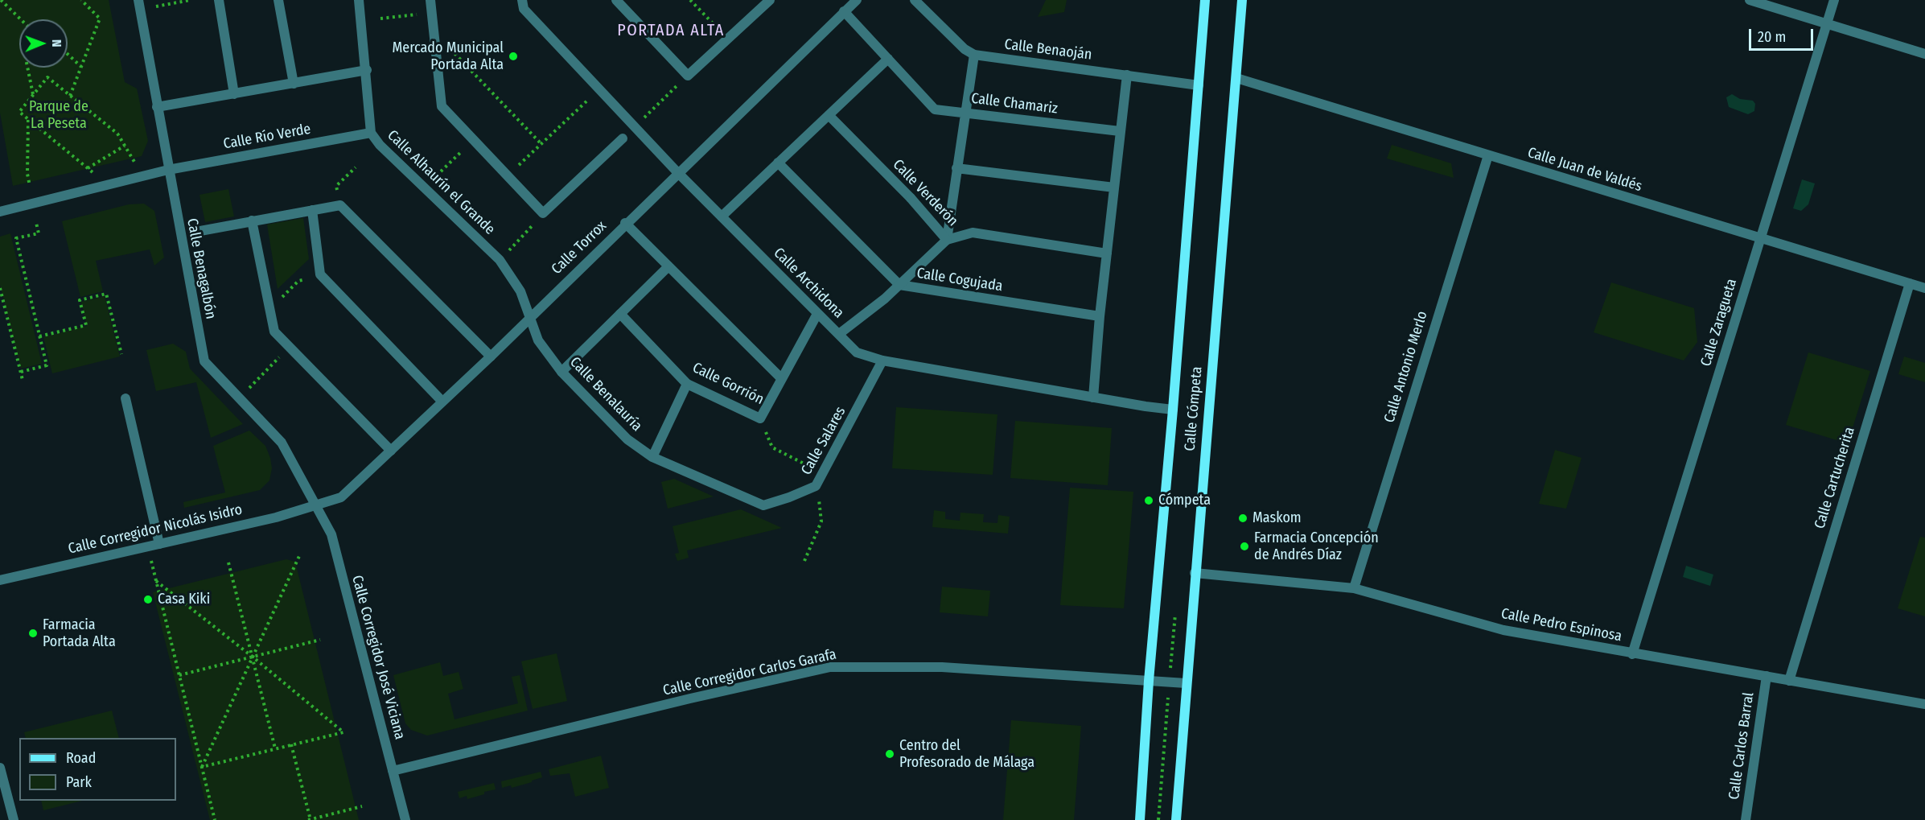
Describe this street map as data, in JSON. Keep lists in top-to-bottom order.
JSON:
{
  "streets": {
    "main road": ["Calle Cómpeta"],
    "street": [
      "Calle Benaoján",
      "Calle Chamariz",
      "Calle Río Verde",
      "Calle Juan de Valdés",
      "Calle Alhaurín el Grande",
      "Calle Verderón",
      "Calle Torrox",
      "Calle Benagalbón",
      "Calle Cogujada",
      "Calle Archidona",
      "Calle Zaragueta",
      "Calle Antonio Merlo",
      "Calle Gorrión",
      "Calle Benalauría",
      "Calle Salares",
      "Calle Cartucherita",
      "Calle Corregidor Nicolás Isidro",
      "Calle Pedro Espinosa",
      "Calle Corregidor José Viciana",
      "Calle Corregidor Carlos Garafa",
      "Calle Carlos Barral"
    ]
  },
  "crossings": [
    ["Calle Benaoján", "Calle Cómpeta"],
    ["Calle Chamariz", "Calle Torrox"],
    ["Calle Río Verde", "Calle Alhaurín el Grande"],
    ["Calle Río Verde", "Calle Benagalbón"],
    ["Calle Juan de Valdés", "Calle Zaragueta"],
    ["Calle Juan de Valdés", "Calle Antonio Merlo"],
    ["Calle Juan de Valdés", "Calle Cómpeta"],
    ["Calle Juan de Valdés", "Calle Cartucherita"],
    ["Calle Alhaurín el Grande", "Calle Torrox"],
    ["Calle Alhaurín el Grande", "Calle Benalauría"],
    ["Calle Torrox", "Calle Benagalbón"],
    ["Calle Torrox", "Calle Archidona"],
    ["Calle Torrox", "Calle Benalauría"],
    ["Calle Torrox", "Calle Corregidor Nicolás Isidro"],
    ["Calle Torrox", "Calle Corregidor José Viciana"],
    ["Calle Benagalbón", "Calle Corregidor Nicolás Isidro"],
    ["Calle Benagalbón", "Calle Corregidor José Viciana"],
    ["Calle Archidona", "Calle Gorrión"],
    ["Calle Archidona", "Calle Cómpeta"],
    ["Calle Archidona", "Calle Salares"],
    ["Calle Zaragueta", "Calle Pedro Espinosa"],
    ["Calle Antonio Merlo", "Calle Pedro Espinosa"],
    ["Calle Benalauría", "Calle Salares"],
    ["Calle Cómpeta", "Calle Pedro Espinosa"],
    ["Calle Cómpeta", "Calle Corregidor Carlos Garafa"],
    ["Calle Cartucherita", "Calle Pedro Espinosa"],
    ["Calle Corregidor Nicolás Isidro", "Calle Corregidor José Viciana"],
    ["Calle Pedro Espinosa", "Calle Carlos Barral"],
    ["Calle Corregidor José Viciana", "Calle Corregidor Carlos Garafa"]
  ],
  "districts": ["PORTADA ALTA"],
  "parks": ["Parque de La Peseta"],
  "places": [
    "Mercado Municipal Portada Alta",
    "Cómpeta",
    "Maskom",
    "Farmacia Concepción de Andrés Díaz",
    "Casa Kiki",
    "Farmacia Portada Alta",
    "Centro del Profesorado de Málaga"
  ],
  "legend": ["Road", "Park"],
  "scale_bar": "20 m",
  "north": "right"
}
